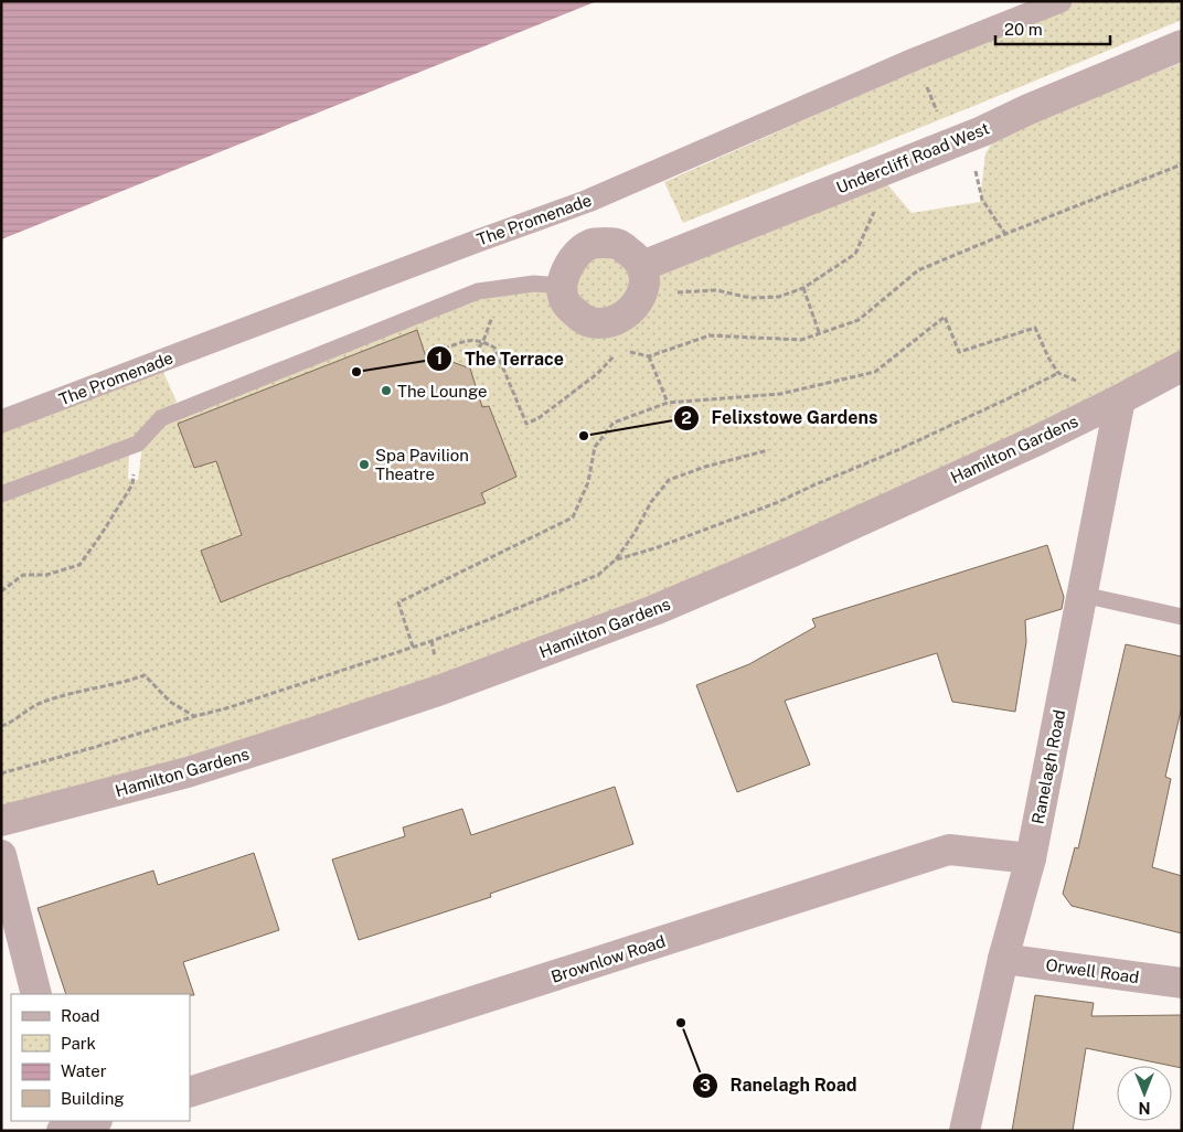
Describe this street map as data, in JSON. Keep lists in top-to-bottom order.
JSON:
{
  "streets": {
    "street": [
      "Undercliff Road West",
      "The Promenade",
      "Hamilton Gardens",
      "Ranelagh Road",
      "Brownlow Road",
      "Orwell Road"
    ]
  },
  "crossings": [
    ["Hamilton Gardens", "Ranelagh Road"],
    ["Ranelagh Road", "Brownlow Road"],
    ["Ranelagh Road", "Orwell Road"]
  ],
  "places": [
    "The Terrace",
    "The Lounge",
    "Felixstowe Gardens",
    "Spa Pavilion Theatre",
    "Ranelagh Road"
  ],
  "legend": [
    "Road",
    "Park",
    "Water",
    "Building"
  ],
  "scale_bar": "20 m",
  "north": "bottom"
}
